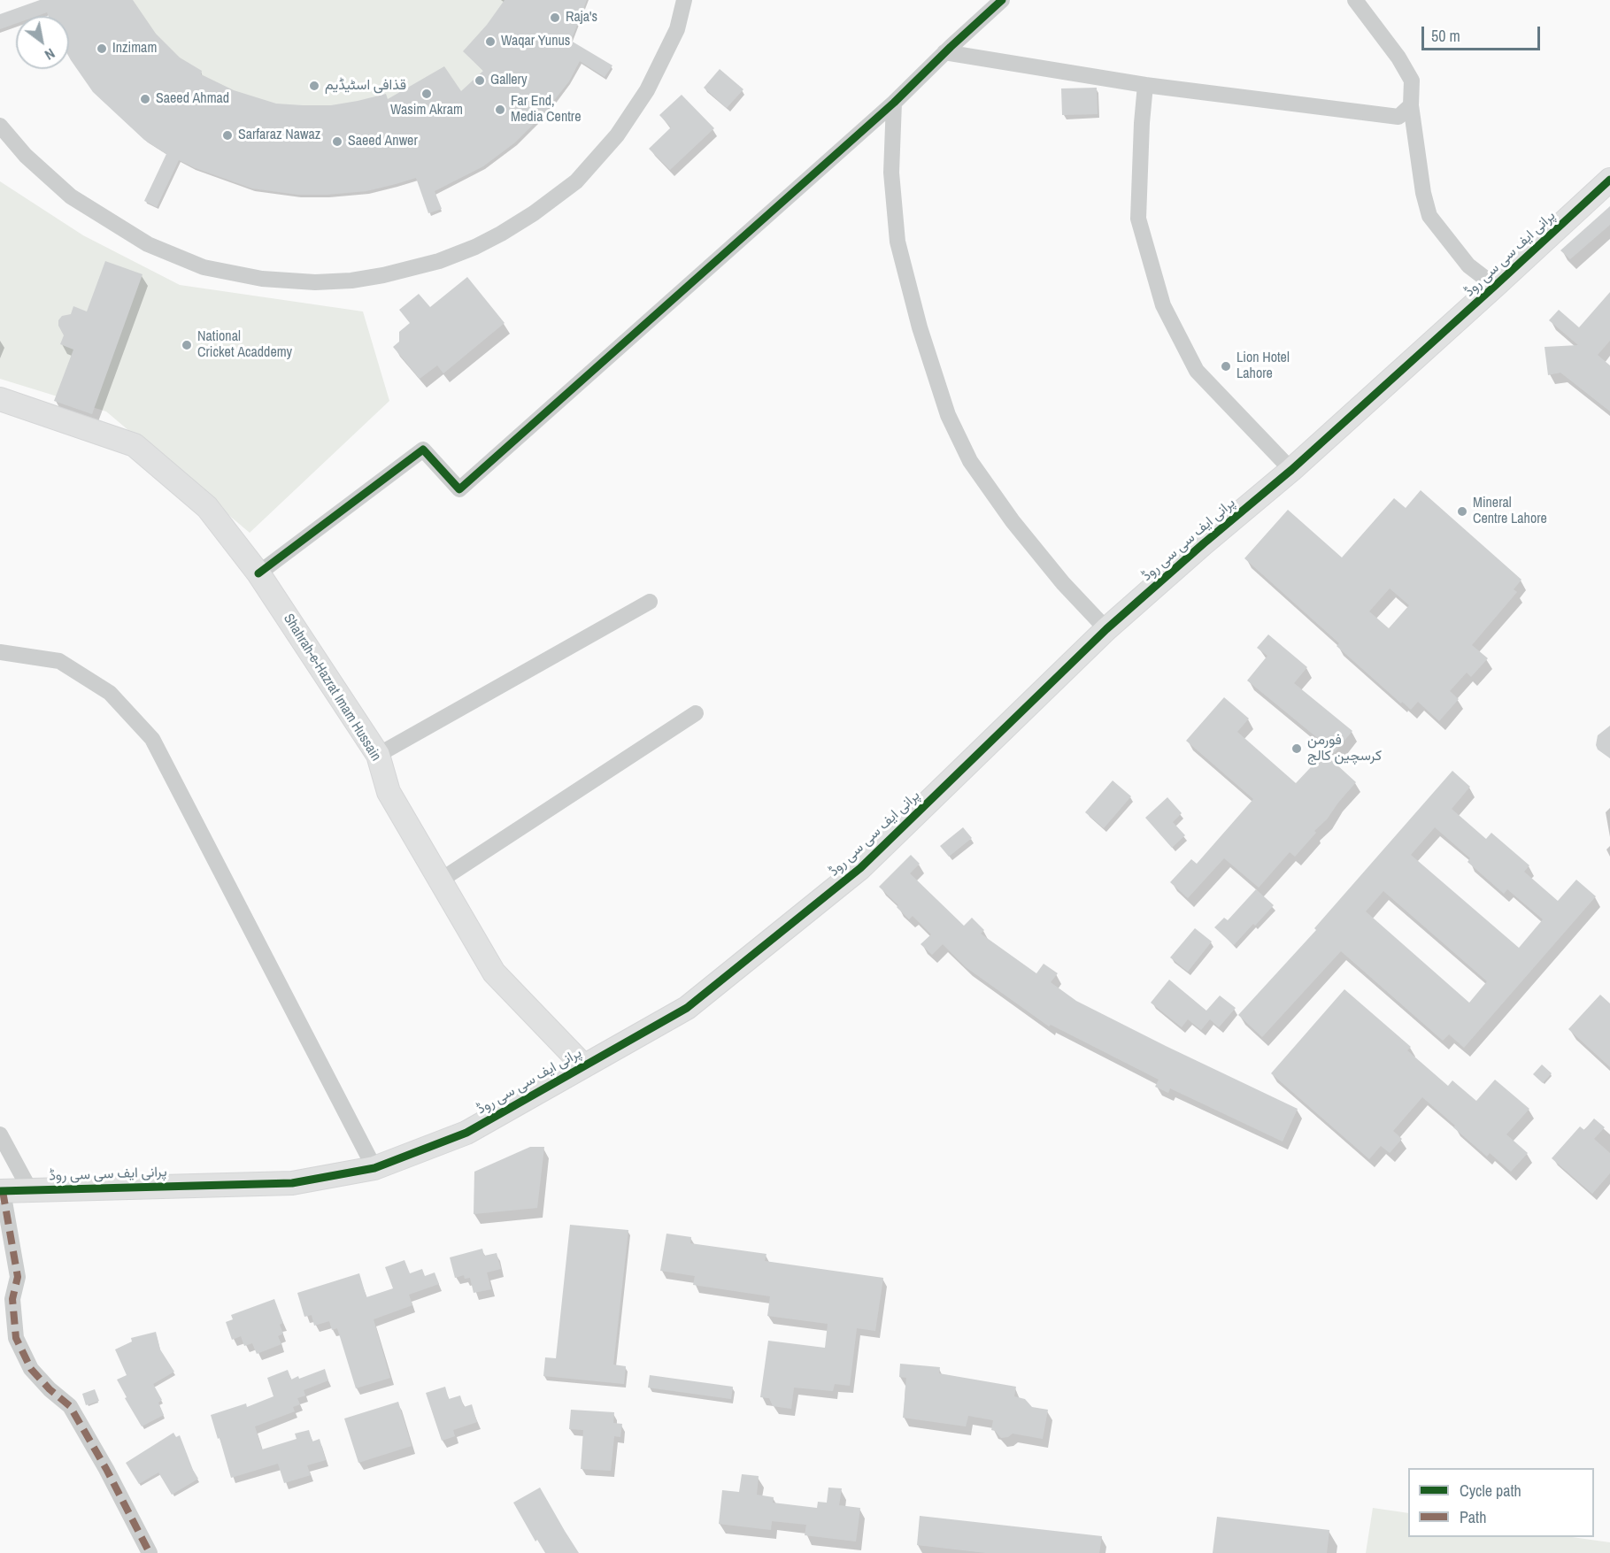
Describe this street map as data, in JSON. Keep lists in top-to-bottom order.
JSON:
{
  "streets": {
    "street": ["پرانی ایف سی سی روڈ", "Shahrah-e-Hazrat Imam Hussain"]
  },
  "crossings": [
    ["پرانی ایف سی سی روڈ", "Shahrah-e-Hazrat Imam Hussain"]
  ],
  "places": [
    "Raja's",
    "Waqar Yunus",
    "Inzimam",
    "Gallery",
    "قذافی اسٹیڈیم",
    "Wasim Akram",
    "Saeed Ahmad",
    "Far End, Media Centre",
    "Sarfaraz Nawaz",
    "Saeed Anwer",
    "National Cricket Acaddemy",
    "Lion Hotel Lahore",
    "Mineral Centre Lahore",
    "فورمن کرسچین کالج"
  ],
  "legend": ["Cycle path", "Path"],
  "scale_bar": "50 m",
  "north": "bottom right"
}
